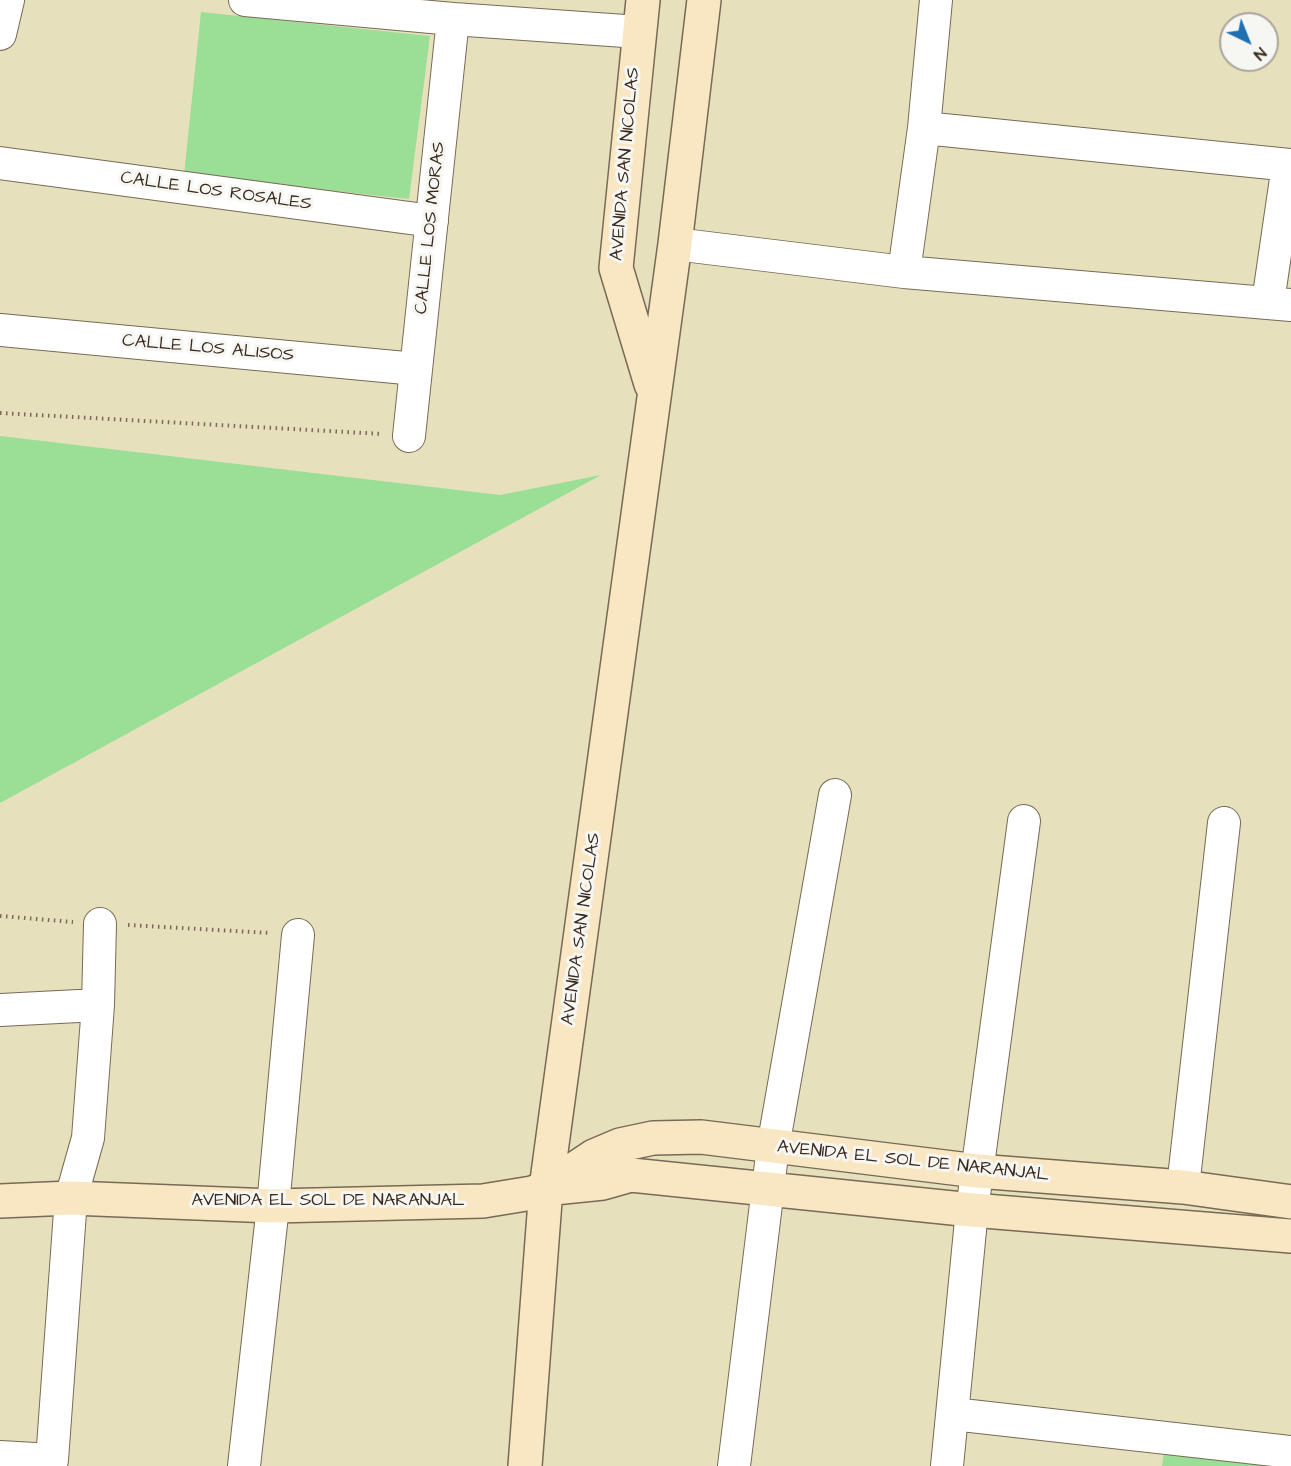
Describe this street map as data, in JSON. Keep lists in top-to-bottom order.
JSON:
{
  "streets": {
    "street": [
      "AVENIDA SAN NICOLAS",
      "CALLE LOS ROSALES",
      "CALLE LOS MORAS",
      "CALLE LOS ALISOS",
      "AVENIDA EL SOL DE NARANJAL"
    ]
  },
  "crossings": [
    ["AVENIDA SAN NICOLAS", "AVENIDA EL SOL DE NARANJAL"],
    ["CALLE LOS ROSALES", "CALLE LOS MORAS"],
    ["CALLE LOS MORAS", "CALLE LOS ALISOS"]
  ],
  "north": "bottom right"
}
